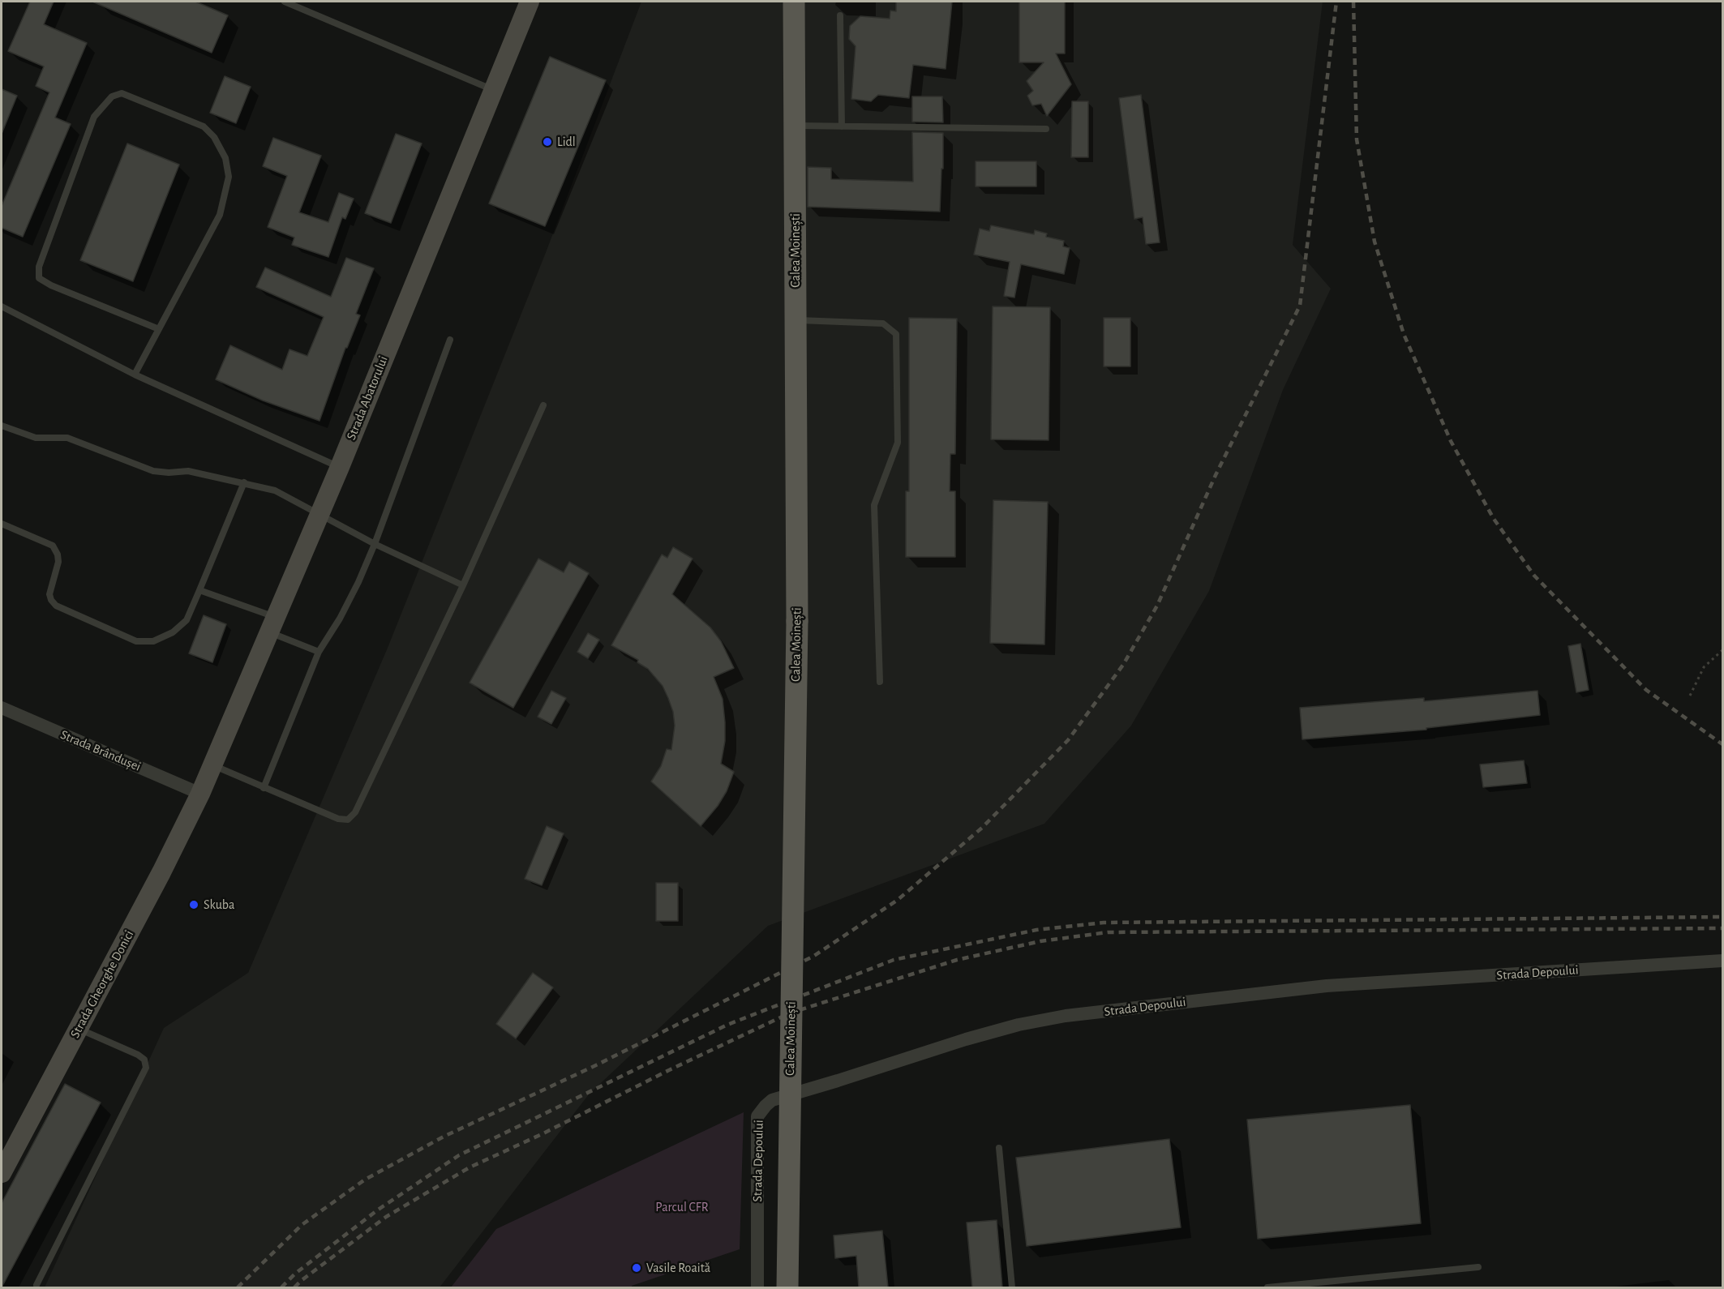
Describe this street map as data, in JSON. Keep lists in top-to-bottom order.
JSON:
{
  "streets": {
    "main road": ["Calea Moinești"],
    "street": [
      "Strada Abatorului",
      "Strada Brândușei",
      "Strada Depoului",
      "Strada Gheorghe Donici"
    ]
  },
  "crossings": [
    ["Strada Abatorului", "Strada Brândușei"],
    ["Strada Abatorului", "Strada Gheorghe Donici"],
    ["Strada Brândușei", "Strada Gheorghe Donici"]
  ],
  "parks": ["Parcul CFR"],
  "places": ["Lidl", "Skuba", "Vasile Roaită"]
}
